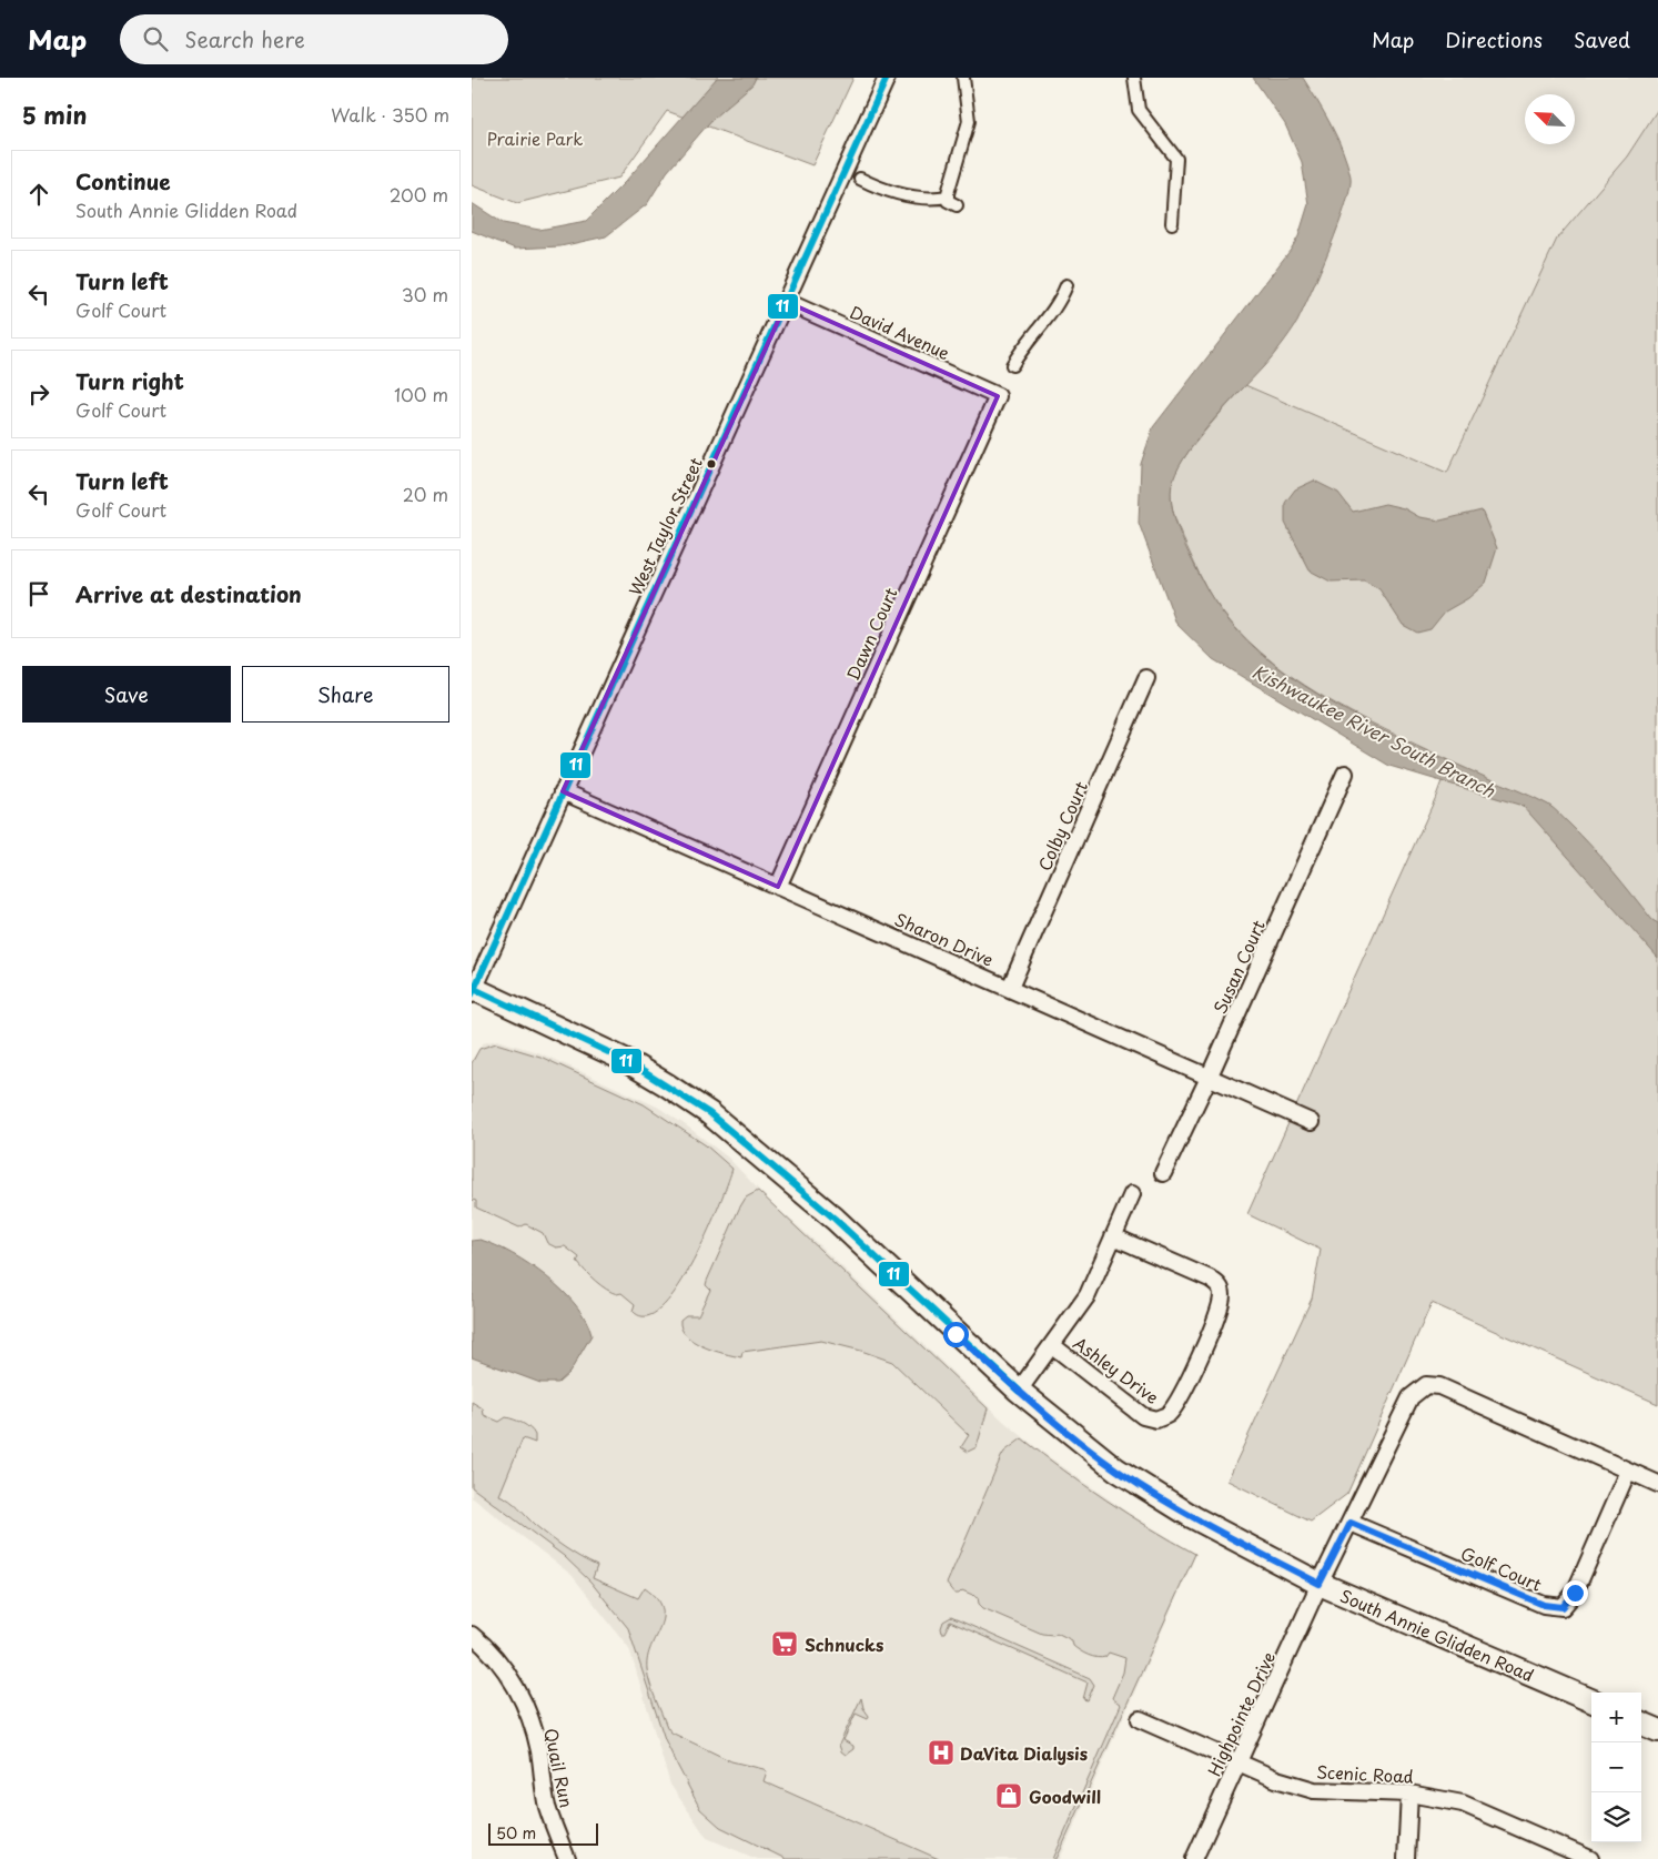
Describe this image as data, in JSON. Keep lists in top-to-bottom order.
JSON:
{
  "streets": {
    "main road": ["South Annie Glidden Road"],
    "street": [
      "David Avenue",
      "West Taylor Street",
      "Dawn Court",
      "Colby Court",
      "Sharon Drive",
      "Susan Court",
      "Ashley Drive",
      "Golf Court",
      "Highpointe Drive",
      "Quail Run",
      "Scenic Road"
    ]
  },
  "crossings": [
    ["David Avenue", "West Taylor Street"],
    ["David Avenue", "Dawn Court"],
    ["West Taylor Street", "Sharon Drive"],
    ["West Taylor Street", "South Annie Glidden Road"],
    ["Dawn Court", "Sharon Drive"],
    ["Colby Court", "Sharon Drive"],
    ["Sharon Drive", "Susan Court"],
    ["Ashley Drive", "South Annie Glidden Road"],
    ["South Annie Glidden Road", "Highpointe Drive"],
    ["Highpointe Drive", "Scenic Road"]
  ],
  "water": ["Kishwaukee River South Branch"],
  "parks": ["Prairie Park"],
  "places": {
    "supermarket": ["Schnucks"],
    "hospital": ["DaVita Dialysis"],
    "shop": ["Goodwill"]
  },
  "lines": ["transit line 11"],
  "scale_bar": "50 m",
  "north": "top left",
  "page": {
    "header": "Map",
    "search": "Search here",
    "nav": ["Map", "Directions", "Saved"],
    "heading": ["5 min", "Walk · 350 m"],
    "list": [
      ["Continue", "South Annie Glidden Road", "200 m"],
      ["Turn left", "Golf Court", "30 m"],
      ["Turn right", "Golf Court", "100 m"],
      ["Turn left", "Golf Court", "20 m"],
      "Arrive at destination"
    ],
    "buttons": ["Save", "Share"],
    "map_buttons": ["+", "−"],
    "scale": "50 m"
  }
}
